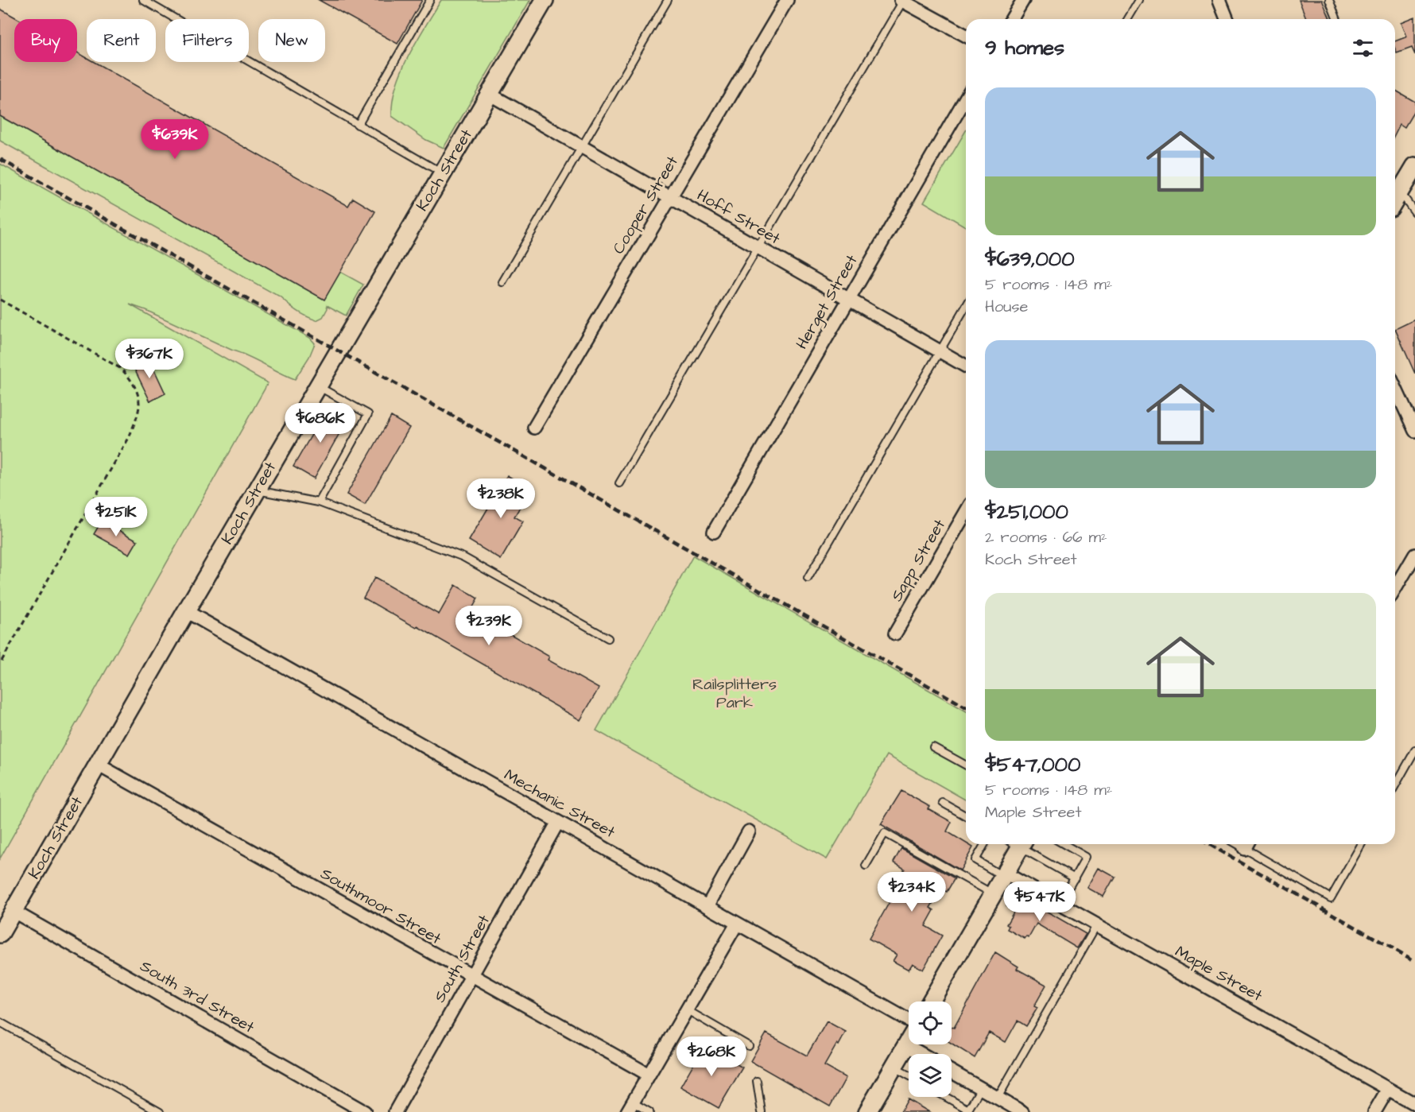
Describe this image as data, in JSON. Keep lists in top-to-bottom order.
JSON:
{
  "streets": {
    "street": [
      "Koch Street",
      "Cooper Street",
      "Hoff Street",
      "Herget Street",
      "Sapp Street",
      "Mechanic Street",
      "Southmoor Street",
      "South Street",
      "Maple Street",
      "South 3rd Street"
    ]
  },
  "crossings": [
    ["Koch Street", "Hoff Street"],
    ["Koch Street", "Mechanic Street"],
    ["Koch Street", "Southmoor Street"],
    ["Koch Street", "South 3rd Street"],
    ["Cooper Street", "Hoff Street"],
    ["Hoff Street", "Herget Street"],
    ["Mechanic Street", "South Street"],
    ["Southmoor Street", "South Street"]
  ],
  "parks": ["Railsplitters Park"],
  "page": {
    "chip": [
      "Buy",
      "Rent",
      "Filters",
      "New"
    ],
    "heading": "9 homes",
    "list": [
      {
        "name": "$639,000",
        "note": "5 rooms · 148 m² · House"
      },
      {
        "name": "$251,000",
        "note": "2 rooms · 66 m² · Koch Street"
      },
      {
        "name": "$547,000",
        "note": "5 rooms · 148 m² · Maple Street"
      }
    ],
    "price": [
      "$639K",
      "$367K",
      "$686K",
      "$238K",
      "$251K",
      "$239K",
      "$234K",
      "$547K",
      "$268K"
    ]
  }
}
